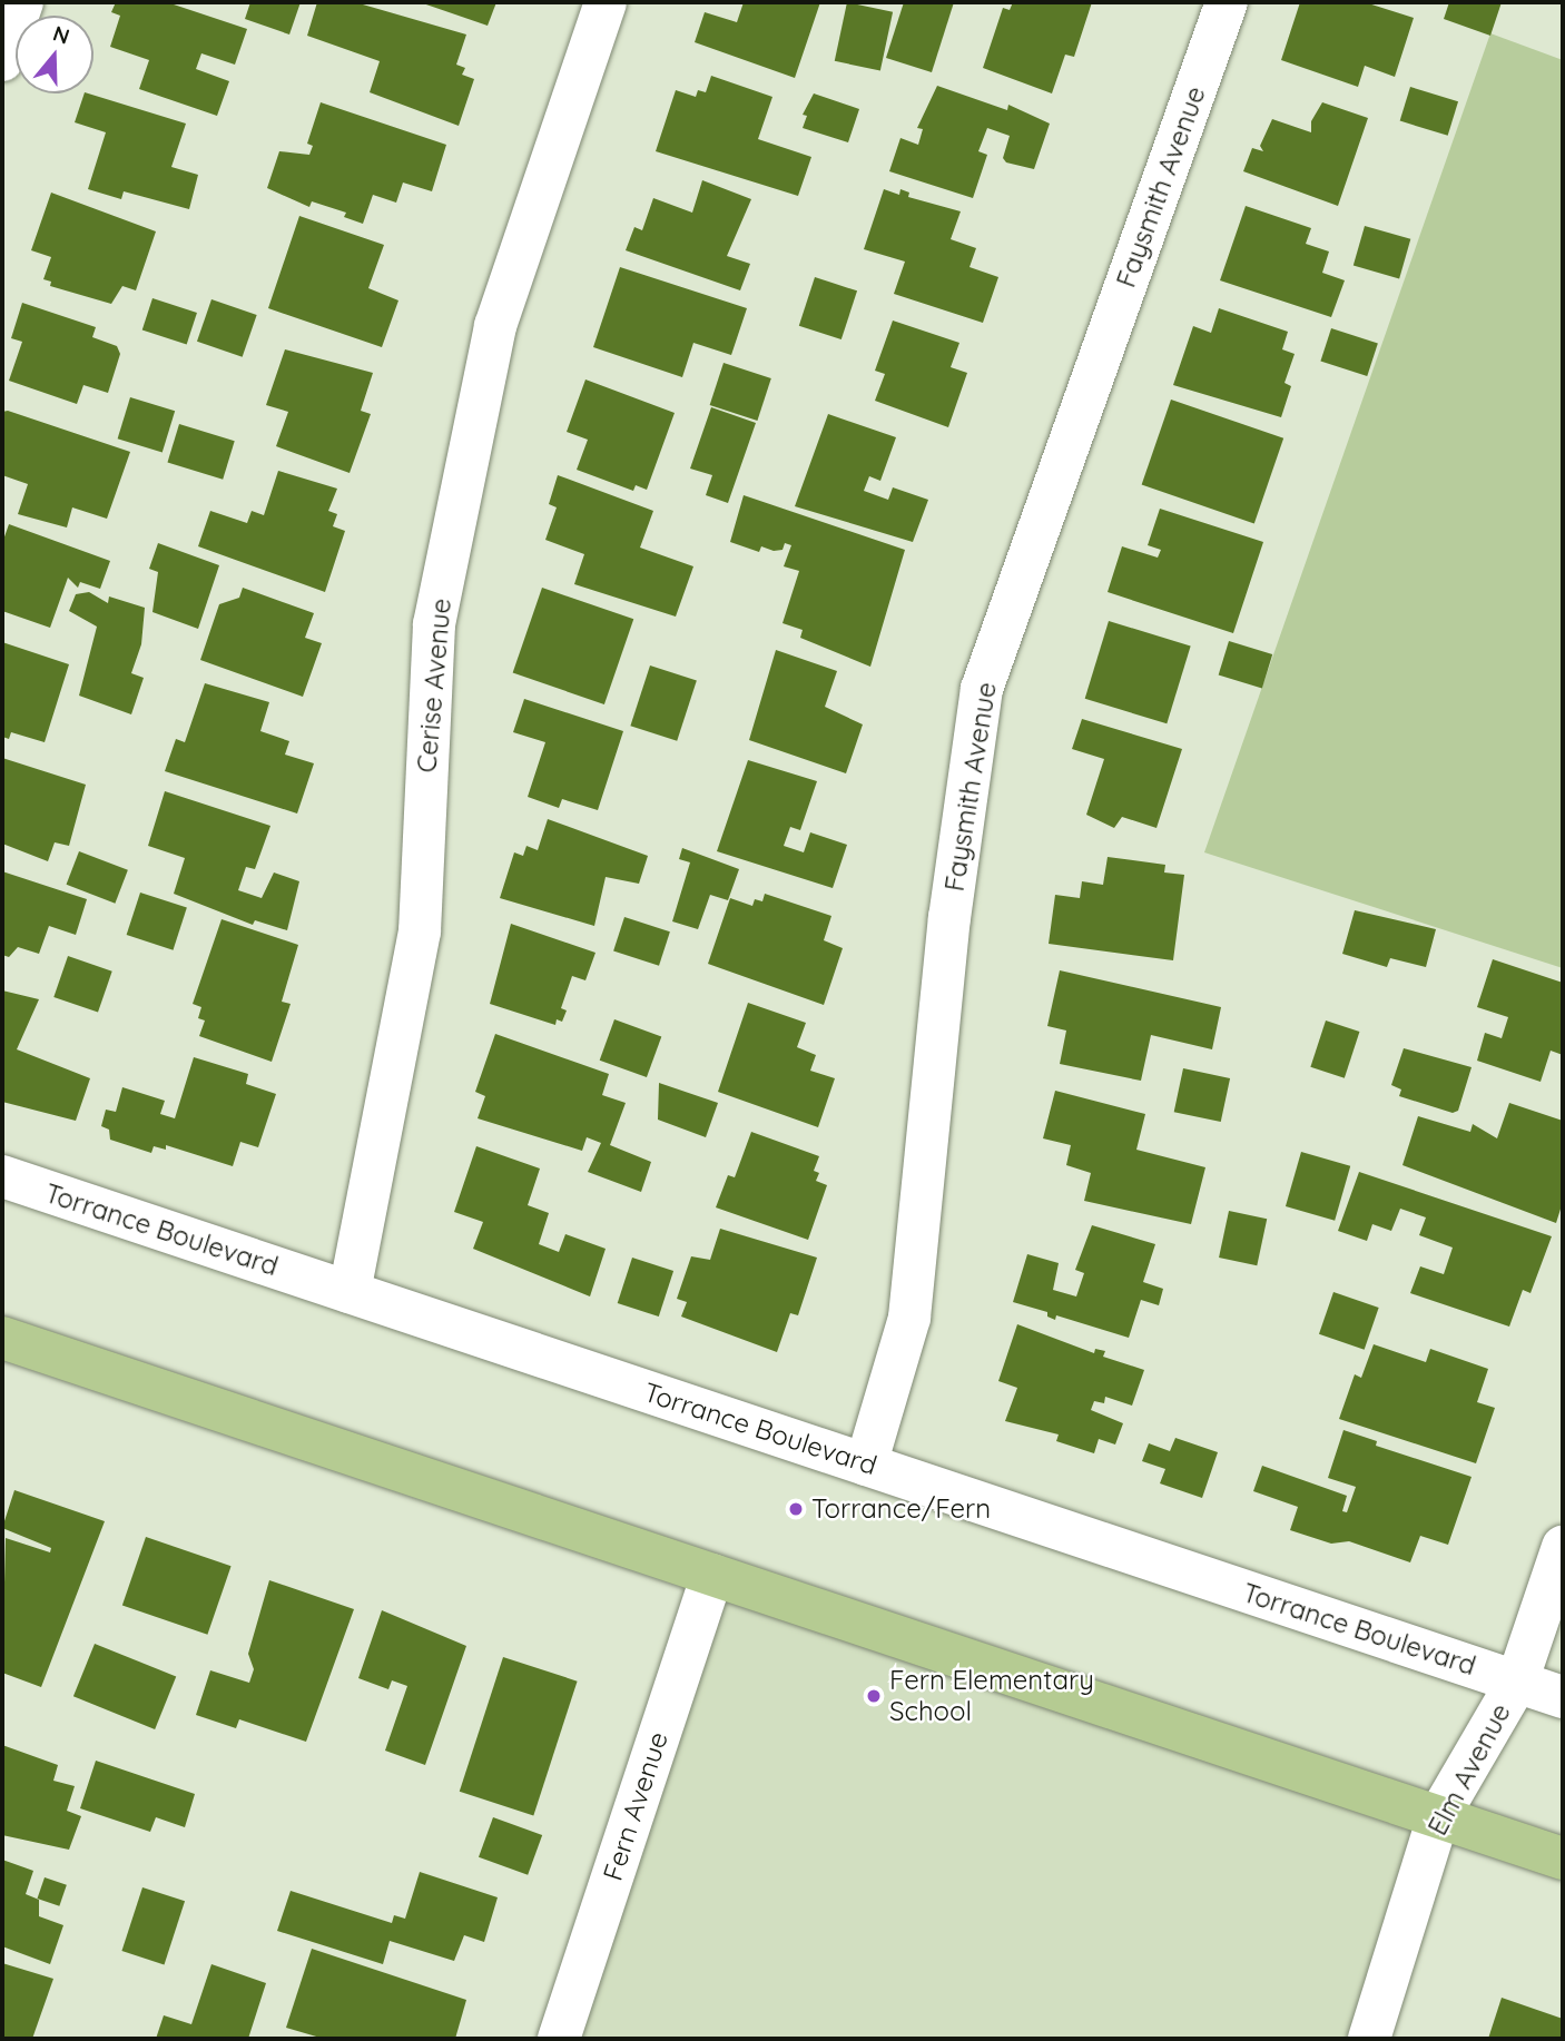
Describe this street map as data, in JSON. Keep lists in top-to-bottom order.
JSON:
{
  "streets": {
    "street": [
      "Faysmith Avenue",
      "Cerise Avenue",
      "Torrance Boulevard",
      "Elm Avenue",
      "Fern Avenue"
    ]
  },
  "crossings": [
    ["Faysmith Avenue", "Torrance Boulevard"],
    ["Cerise Avenue", "Torrance Boulevard"],
    ["Torrance Boulevard", "Elm Avenue"]
  ],
  "places": ["Torrance/Fern", "Fern Elementary School"],
  "north": "top"
}
